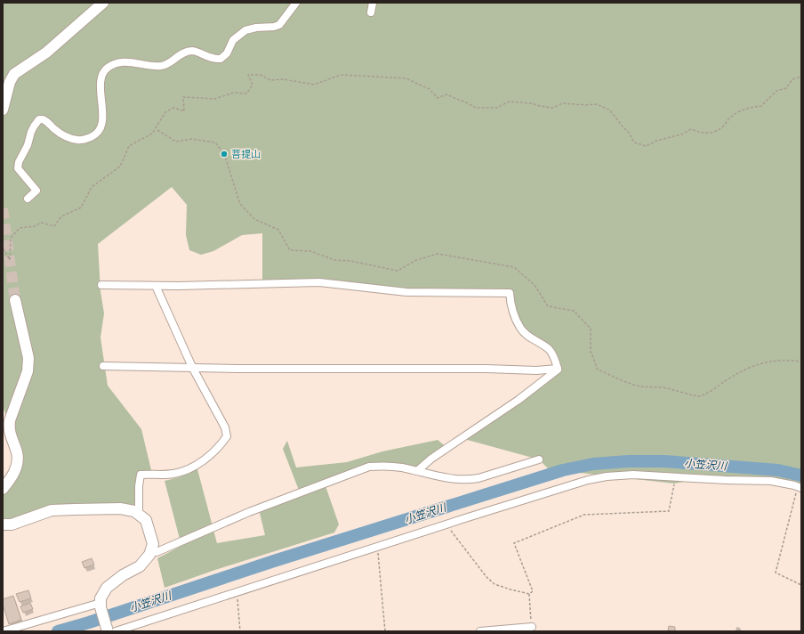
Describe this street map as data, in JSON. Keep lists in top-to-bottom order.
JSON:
{
  "water": ["小笠沢川"],
  "places": ["菩提山"]
}
